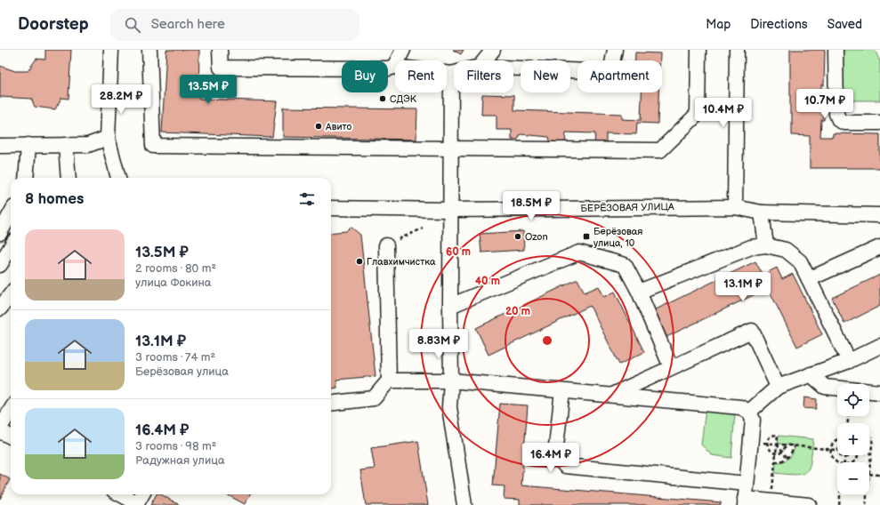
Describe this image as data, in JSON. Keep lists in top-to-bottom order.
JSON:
{
  "streets": {
    "street": ["БЕРЁЗОВАЯ УЛИЦА"]
  },
  "places": {
    "other": [
      "СДЭК",
      "Авито",
      "Ozon",
      "Главхимчистка"
    ],
    "transit": ["Берёзовая улица, 10"]
  },
  "page": {
    "header": "Doorstep",
    "search": "Search here",
    "nav": ["Map", "Directions", "Saved"],
    "chip": [
      "Buy",
      "Rent",
      "Filters",
      "New",
      "Apartment"
    ],
    "price": [
      "13.5M ₽",
      "28.2M ₽",
      "10.7M ₽",
      "10.4M ₽",
      "18.5M ₽",
      "13.1M ₽",
      "8.83M ₽",
      "16.4M ₽"
    ],
    "heading": "8 homes",
    "list": [
      {
        "name": "13.5M ₽",
        "note": "2 rooms · 80 m² · улица Фокина"
      },
      {
        "name": "13.1M ₽",
        "note": "3 rooms · 74 m² · Берёзовая улица"
      },
      {
        "name": "16.4M ₽",
        "note": "3 rooms · 98 m² · Радужная улица"
      }
    ],
    "map_buttons": ["+", "−"]
  },
  "rings": ["60 m", "40 m", "20 m"]
}
